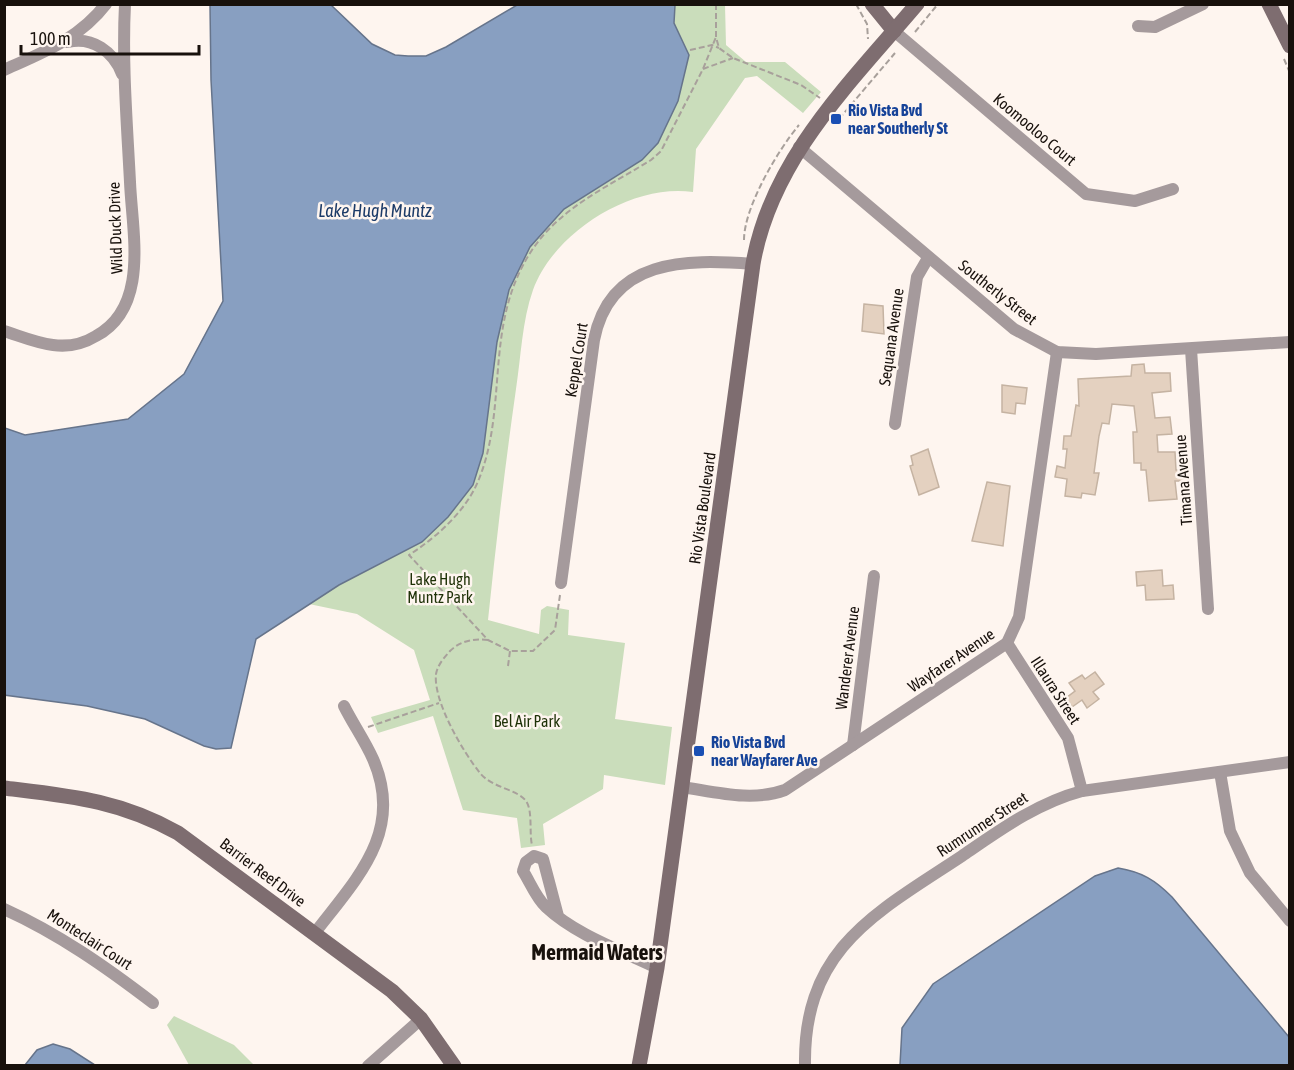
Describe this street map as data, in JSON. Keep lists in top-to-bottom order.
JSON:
{
  "streets": {
    "street": [
      "Koomooloo Court",
      "Wild Duck Drive",
      "Southerly Street",
      "Sequana Avenue",
      "Keppel Court",
      "Timana Avenue",
      "Rio Vista Boulevard",
      "Wanderer Avenue",
      "Wayfarer Avenue",
      "Illaura Street",
      "Rumrunner Street",
      "Barrier Reef Drive",
      "Monteclair Court"
    ]
  },
  "crossings": [
    ["Koomooloo Court", "Rio Vista Boulevard"],
    ["Southerly Street", "Sequana Avenue"],
    ["Southerly Street", "Timana Avenue"],
    ["Southerly Street", "Rio Vista Boulevard"],
    ["Southerly Street", "Wayfarer Avenue"],
    ["Keppel Court", "Rio Vista Boulevard"],
    ["Rio Vista Boulevard", "Wayfarer Avenue"],
    ["Wanderer Avenue", "Wayfarer Avenue"],
    ["Wayfarer Avenue", "Illaura Street"],
    ["Illaura Street", "Rumrunner Street"]
  ],
  "districts": ["Mermaid Waters"],
  "water": ["Lake Hugh Muntz"],
  "parks": ["Lake Hugh Muntz Park", "Bel Air Park"],
  "places": {
    "transit": ["Rio Vista Bvd near Southerly St", "Rio Vista Bvd near Wayfarer Ave"]
  },
  "scale_bar": "100 m"
}
